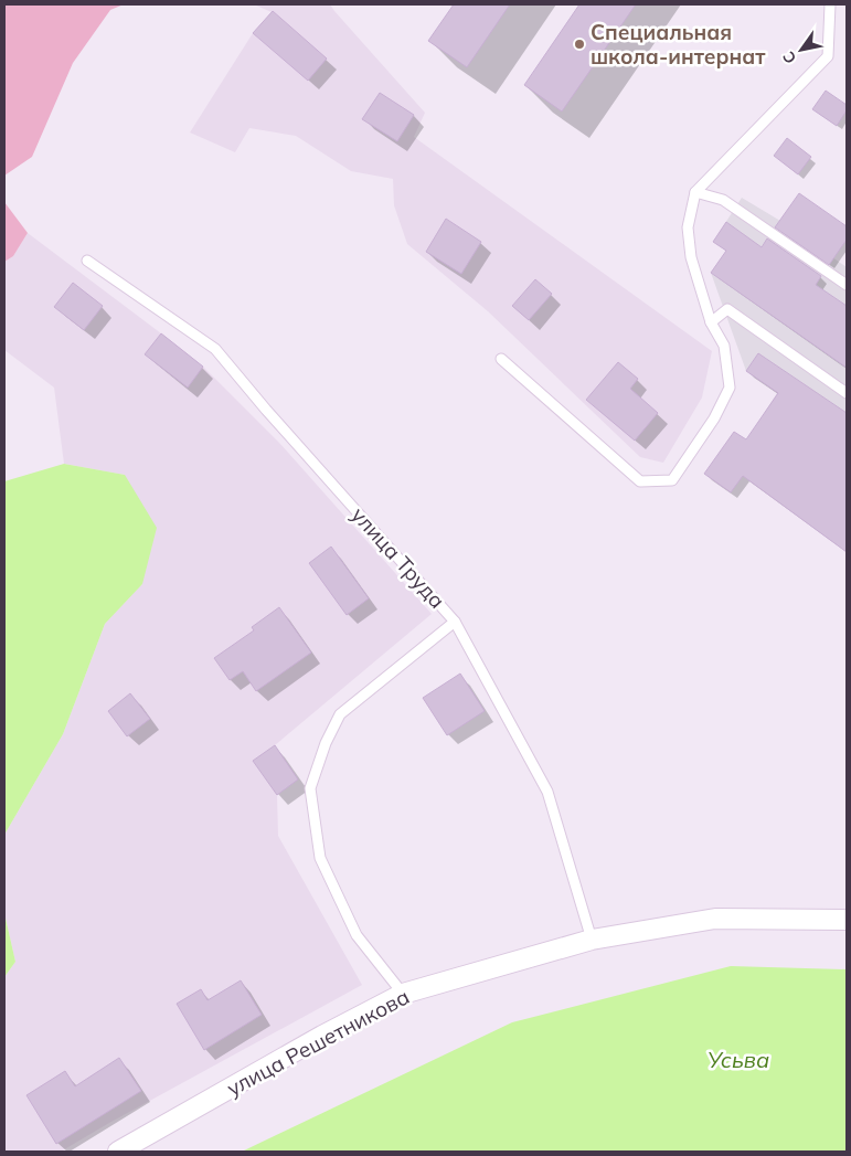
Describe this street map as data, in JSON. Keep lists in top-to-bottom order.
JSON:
{
  "streets": {
    "street": ["улица Решетникова"],
    "lane": ["улица Труда"]
  },
  "crossings": [
    ["улица Труда", "улица Решетникова"]
  ],
  "water": ["Усьва"],
  "places": ["Специальная школа-интернат"],
  "north": "bottom left"
}
